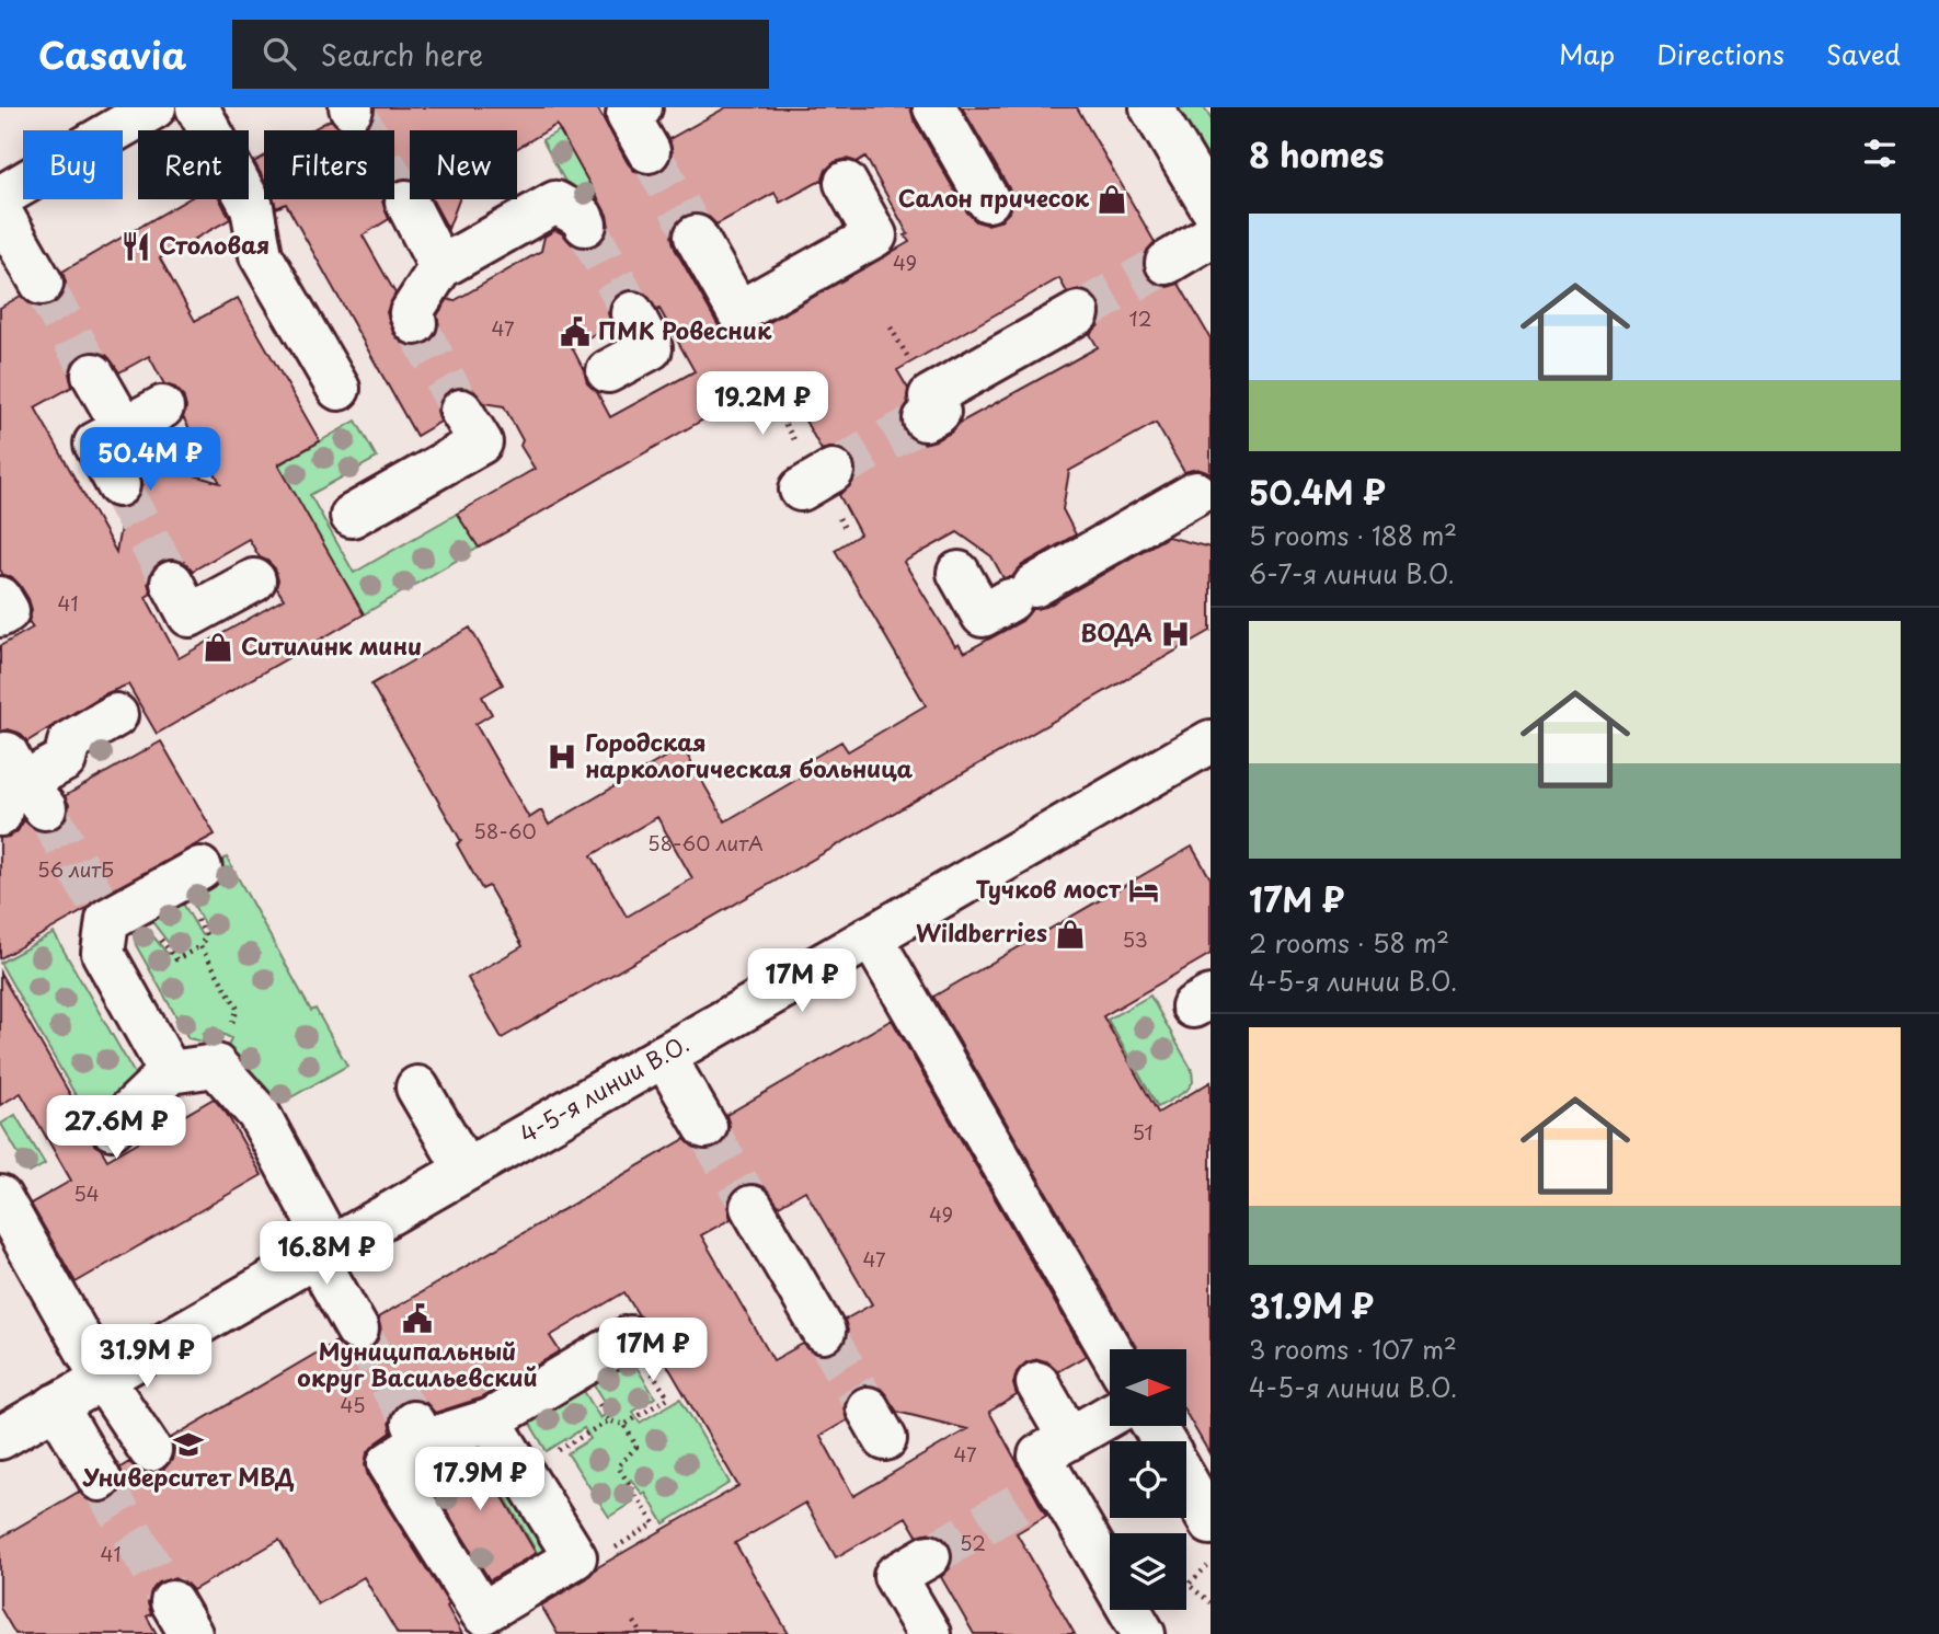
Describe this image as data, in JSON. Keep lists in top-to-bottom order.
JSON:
{
  "streets": {
    "street": ["4-5-я линии В.О."]
  },
  "places": {
    "shop": ["Салон причесок", "Ситилинк мини", "Wildberries"],
    "restaurant": ["Столовая"],
    "public building": ["ПМК Ровесник", "Муниципальный округ Васильевский"],
    "hospital": ["ВОДА", "Городская наркологическая больница"],
    "hotel": ["Тучков мост"],
    "school or university": ["Университет МВД"]
  },
  "house_numbers": [
    "49",
    "12",
    "47",
    "41",
    "58-60",
    "58-60 литА",
    "56 литБ",
    "53",
    "51",
    "54",
    "49",
    "47",
    "45",
    "47",
    "52",
    "41"
  ],
  "north": "right",
  "page": {
    "header": "Casavia",
    "search": "Search here",
    "nav": ["Map", "Directions", "Saved"],
    "heading": "8 homes",
    "chip": [
      "Buy",
      "Rent",
      "Filters",
      "New"
    ],
    "list": [
      {
        "name": "50.4M ₽",
        "note": "5 rooms · 188 m² · 6-7-я линии В.О."
      },
      {
        "name": "17M ₽",
        "note": "2 rooms · 58 m² · 4-5-я линии В.О."
      },
      {
        "name": "31.9M ₽",
        "note": "3 rooms · 107 m² · 4-5-я линии В.О."
      }
    ],
    "price": [
      "19.2M ₽",
      "50.4M ₽",
      "17M ₽",
      "27.6M ₽",
      "16.8M ₽",
      "17M ₽",
      "31.9M ₽",
      "17.9M ₽"
    ]
  }
}
